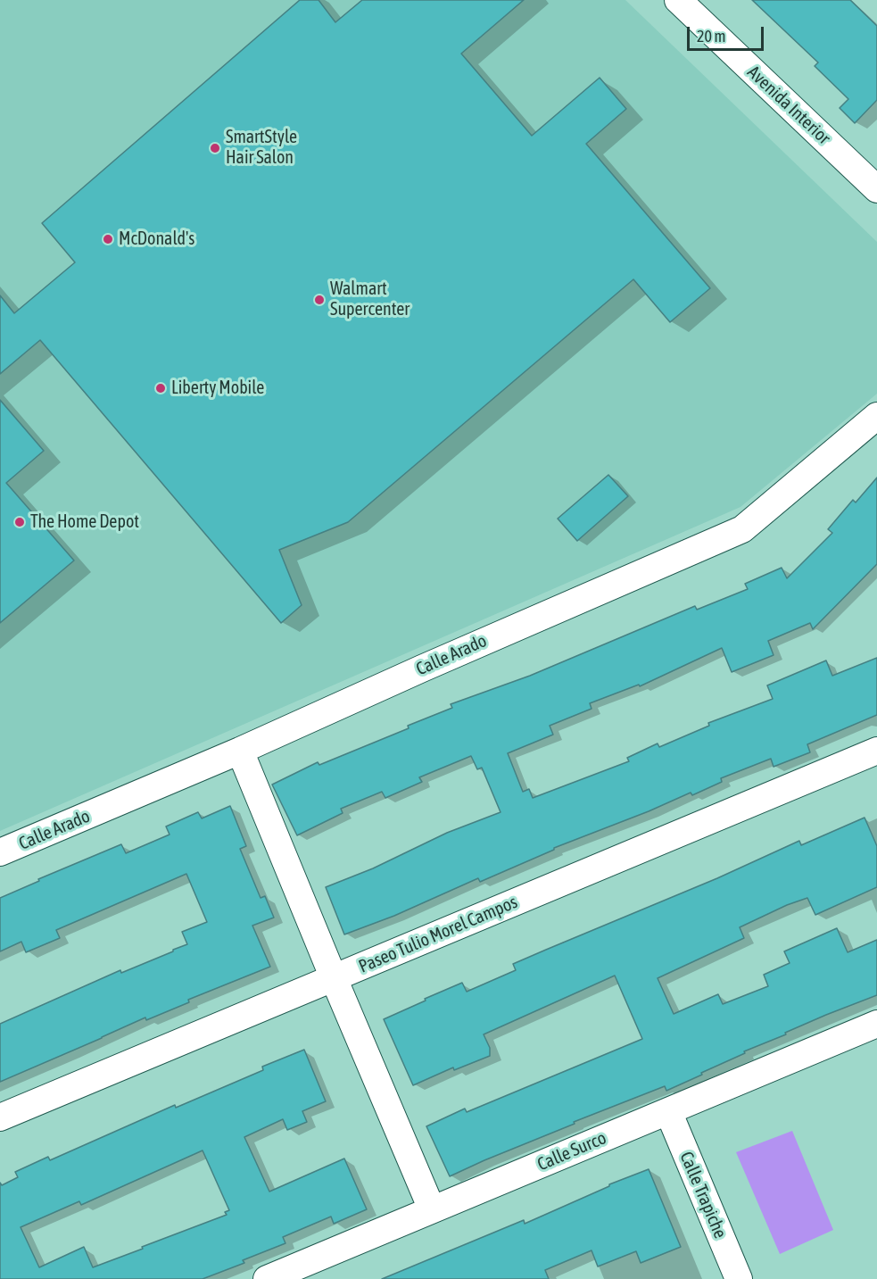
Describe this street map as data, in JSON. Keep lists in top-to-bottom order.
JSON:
{
  "streets": {
    "street": [
      "Avenida Interior",
      "Calle Arado",
      "Paseo Tulio Morel Campos",
      "Calle Surco",
      "Calle Trapiche"
    ]
  },
  "crossings": [
    ["Calle Surco", "Calle Trapiche"]
  ],
  "places": [
    "SmartStyle Hair Salon",
    "McDonald's",
    "Walmart Supercenter",
    "Liberty Mobile",
    "The Home Depot"
  ],
  "scale_bar": "20 m"
}
